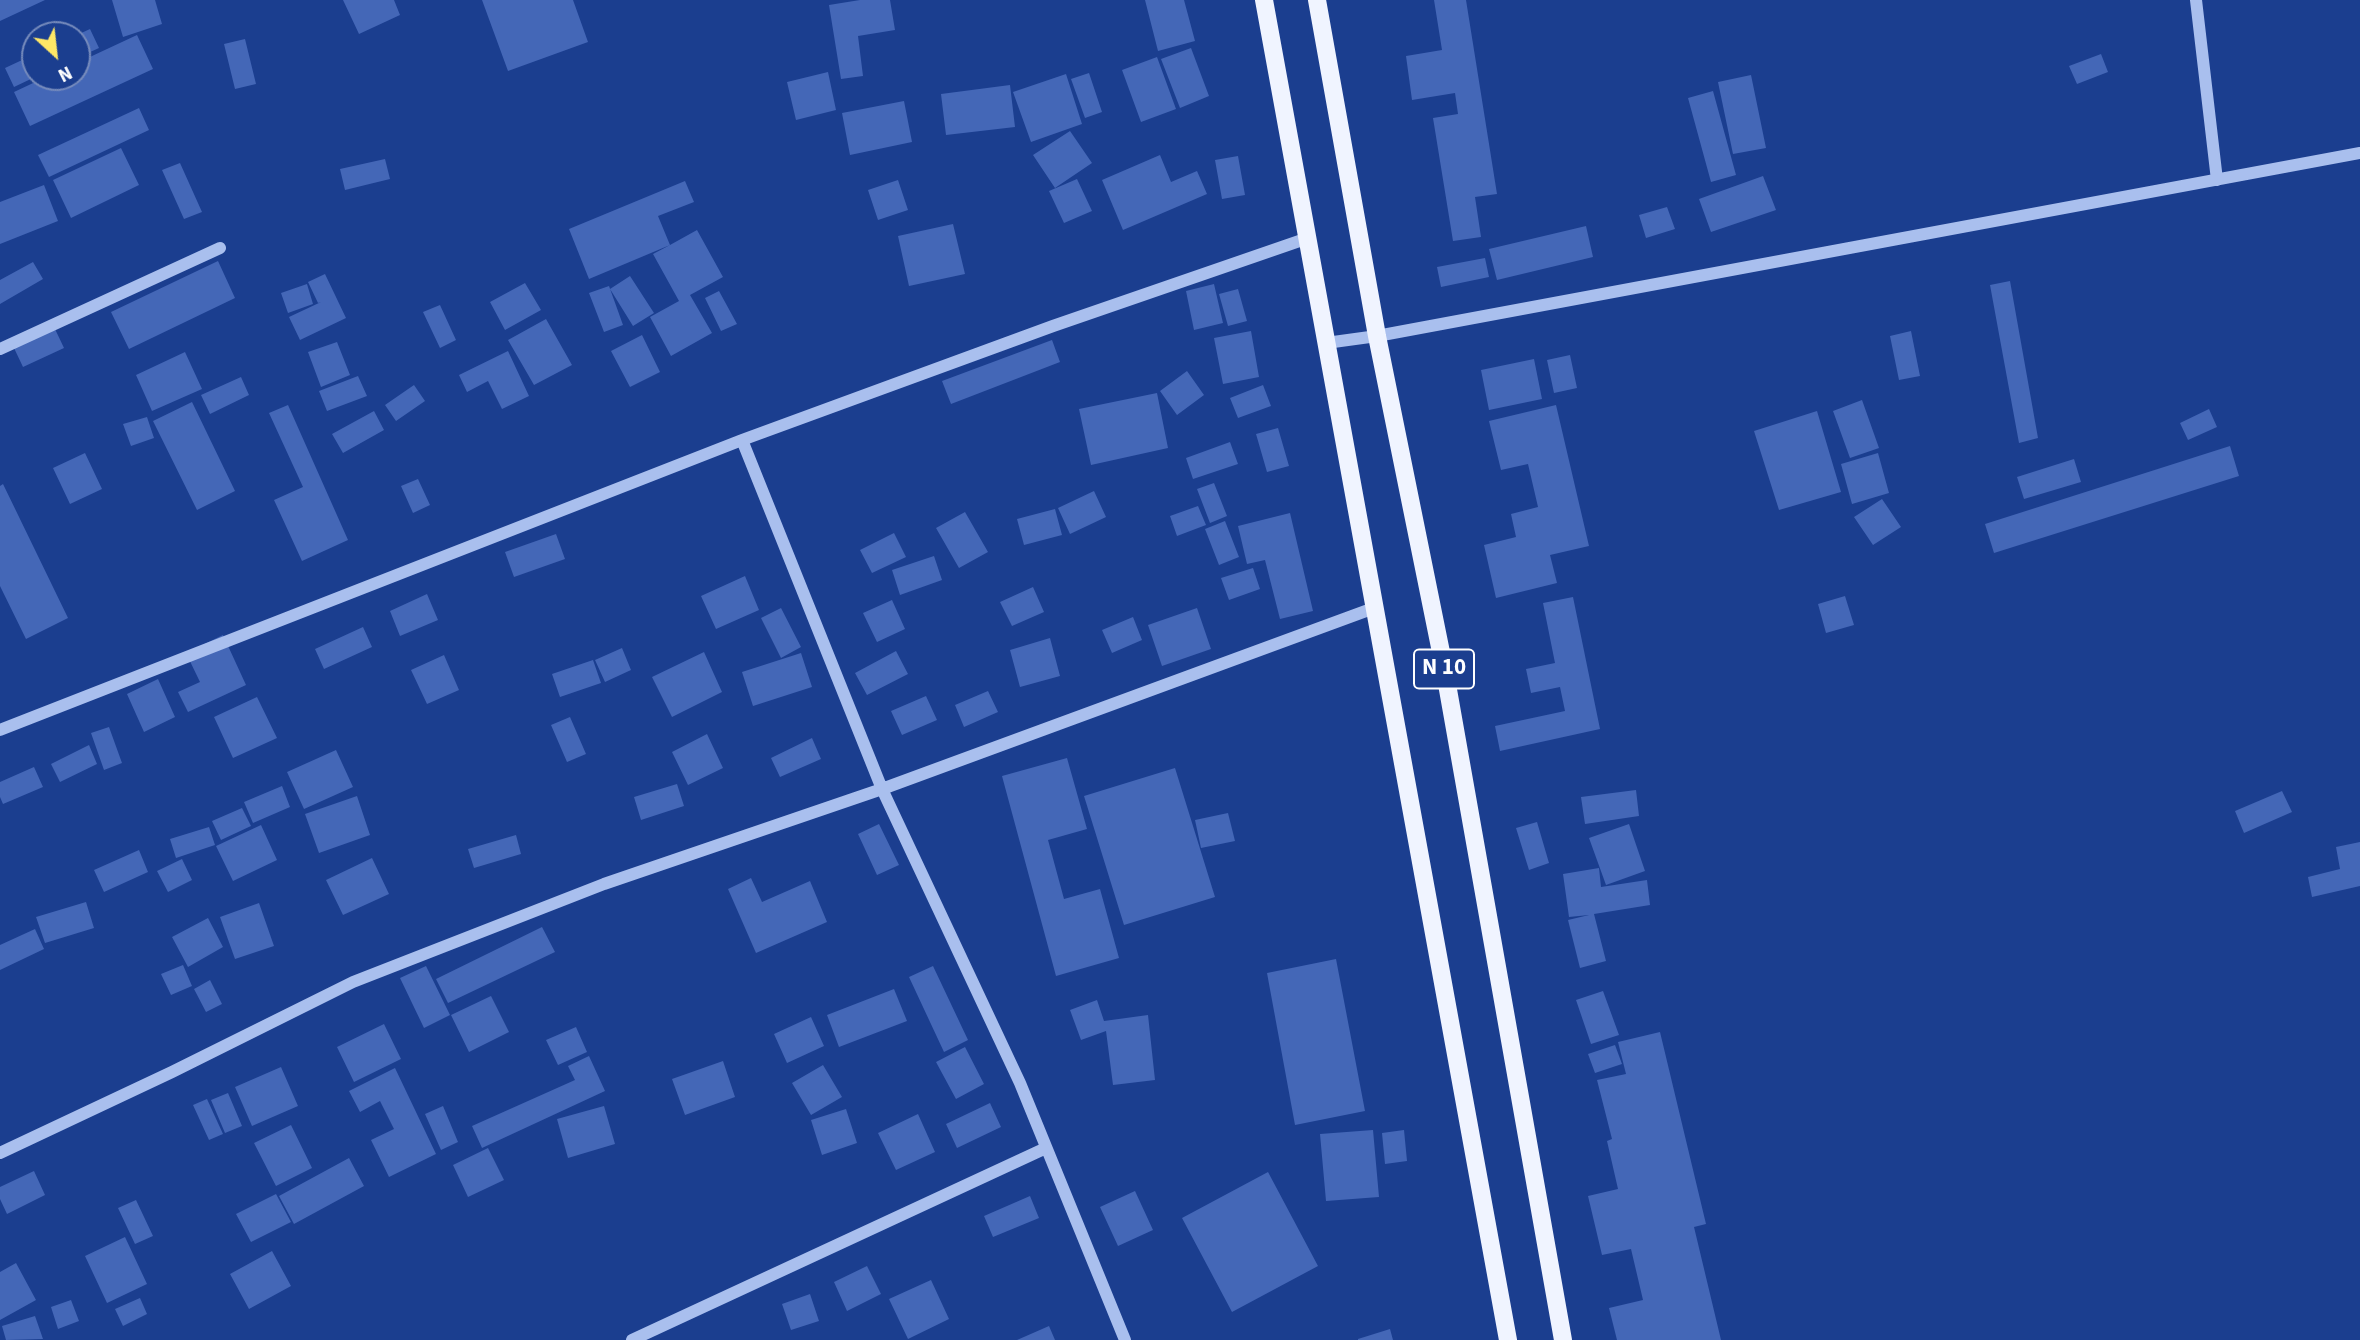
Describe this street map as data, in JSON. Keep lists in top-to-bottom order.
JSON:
{
  "streets": {
    "main road": ["N 10"]
  },
  "north": "bottom right"
}
